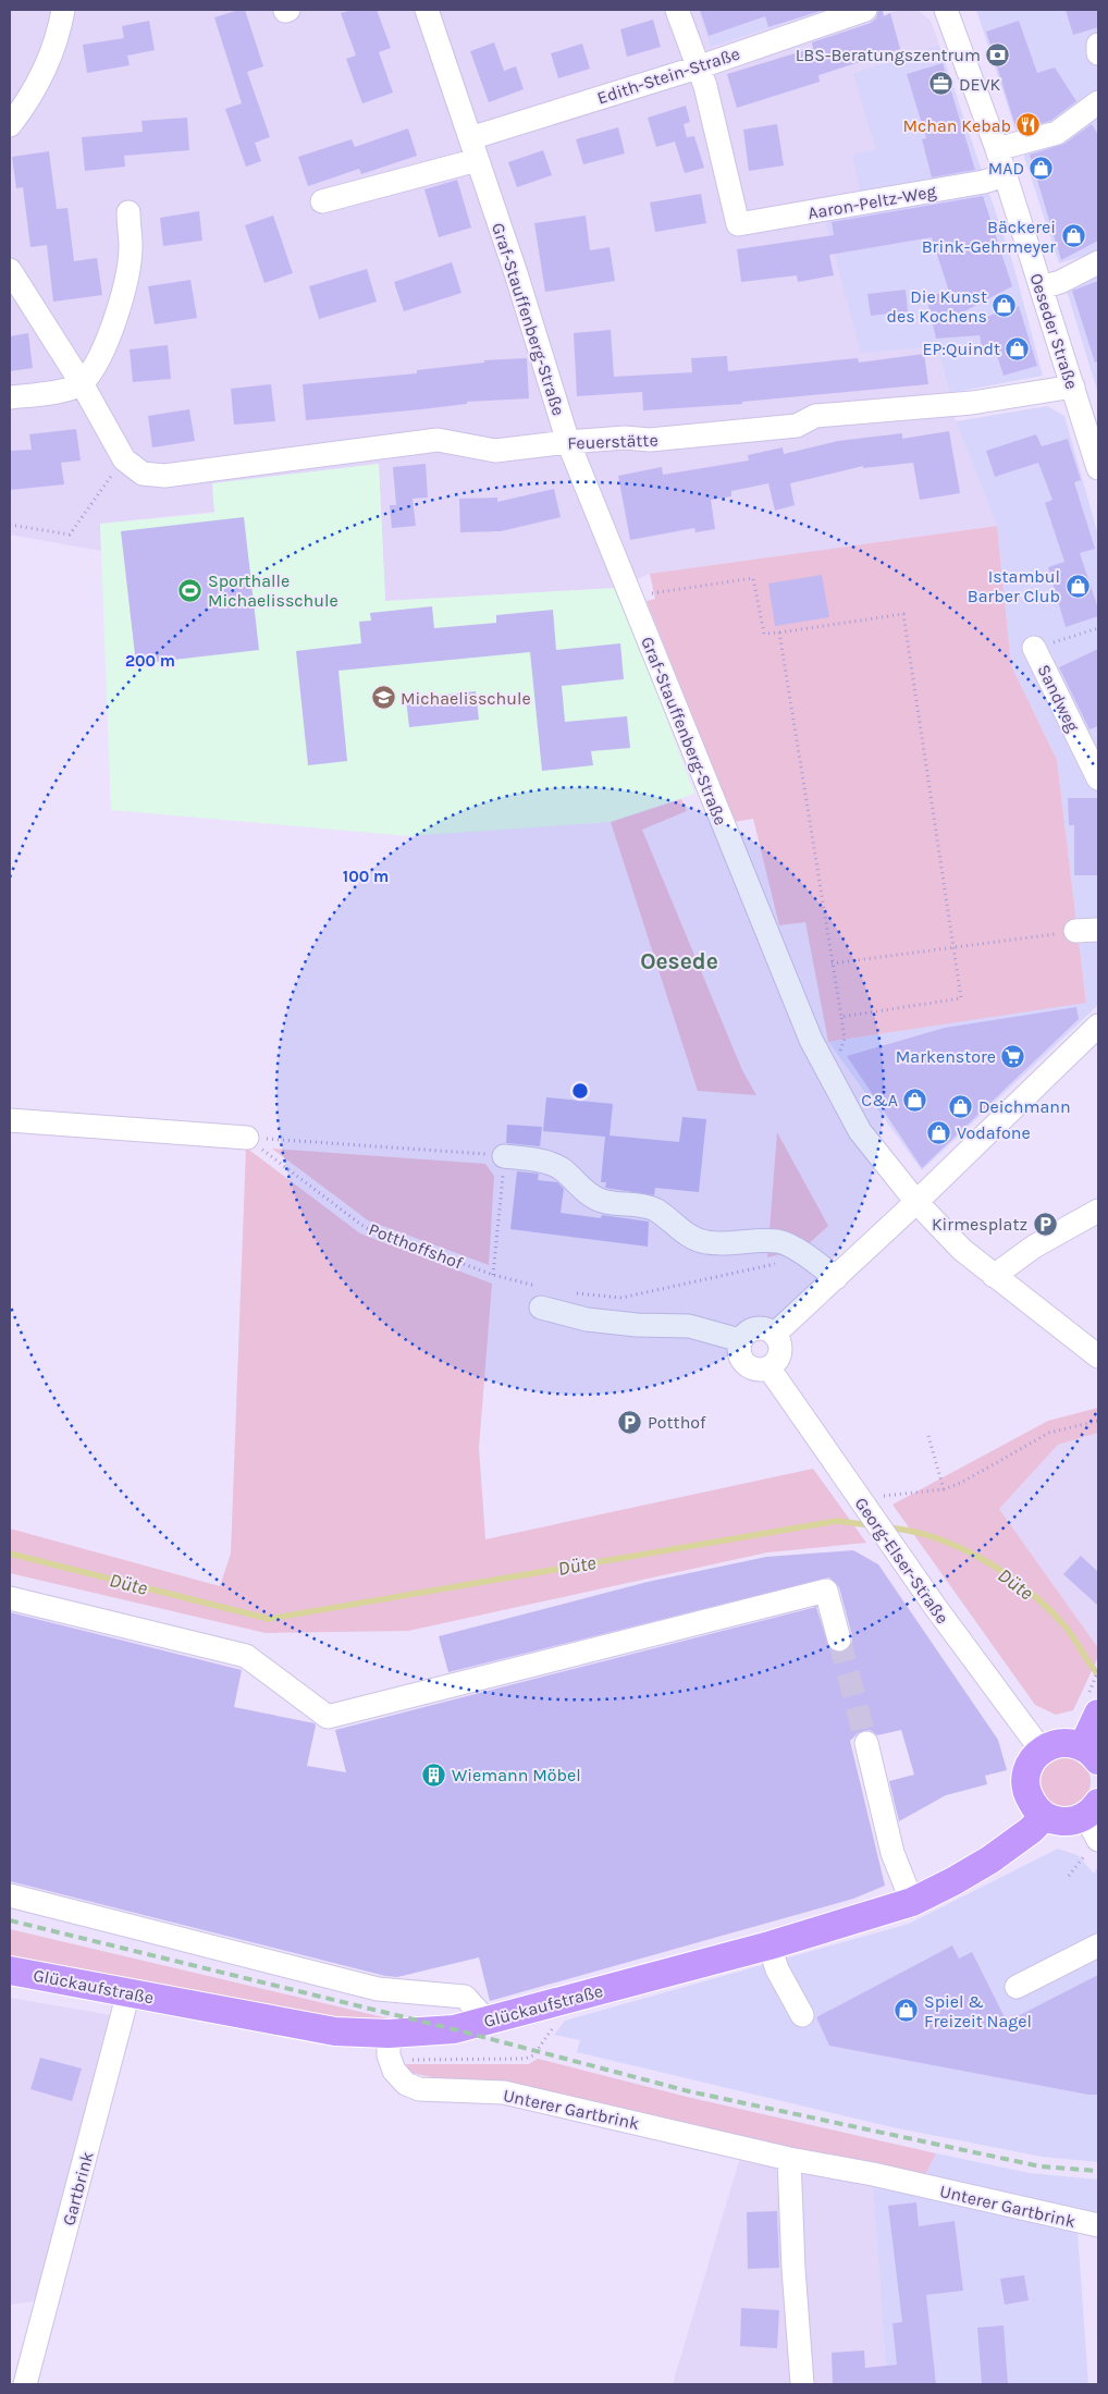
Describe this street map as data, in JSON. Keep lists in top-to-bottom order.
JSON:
{
  "streets": {
    "main road": ["Glückaufstraße"],
    "street": [
      "Edith-Stein-Straße",
      "Aaron-Peltz-Weg",
      "Graf-Stauffenberg-Straße",
      "Oeseder Straße",
      "Feuerstätte",
      "Sandweg",
      "Georg-Elser-Straße",
      "Unterer Gartbrink",
      "Gartbrink"
    ],
    "path": ["Potthoffshof"]
  },
  "crossings": [
    ["Edith-Stein-Straße", "Aaron-Peltz-Weg"],
    ["Edith-Stein-Straße", "Graf-Stauffenberg-Straße"],
    ["Aaron-Peltz-Weg", "Oeseder Straße"],
    ["Graf-Stauffenberg-Straße", "Feuerstätte"],
    ["Oeseder Straße", "Feuerstätte"],
    ["Glückaufstraße", "Unterer Gartbrink"],
    ["Glückaufstraße", "Gartbrink"]
  ],
  "districts": ["Oesede"],
  "water": ["Düte"],
  "places": {
    "bank": ["LBS-Beratungszentrum"],
    "office": ["DEVK"],
    "restaurant": ["Mchan Kebab"],
    "shop": [
      "MAD",
      "Bäckerei Brink-Gehrmeyer",
      "Die Kunst des Kochens",
      "EP:Quindt",
      "Istambul Barber Club",
      "C&A",
      "Deichmann",
      "Vodafone",
      "Spiel & Freizeit Nagel"
    ],
    "sports": ["Sporthalle Michaelisschule"],
    "school or university": ["Michaelisschule"],
    "supermarket": ["Markenstore"],
    "parking": ["Kirmesplatz", "Potthof"],
    "building": ["Wiemann Möbel"]
  },
  "rings": ["200 m", "100 m"]
}
